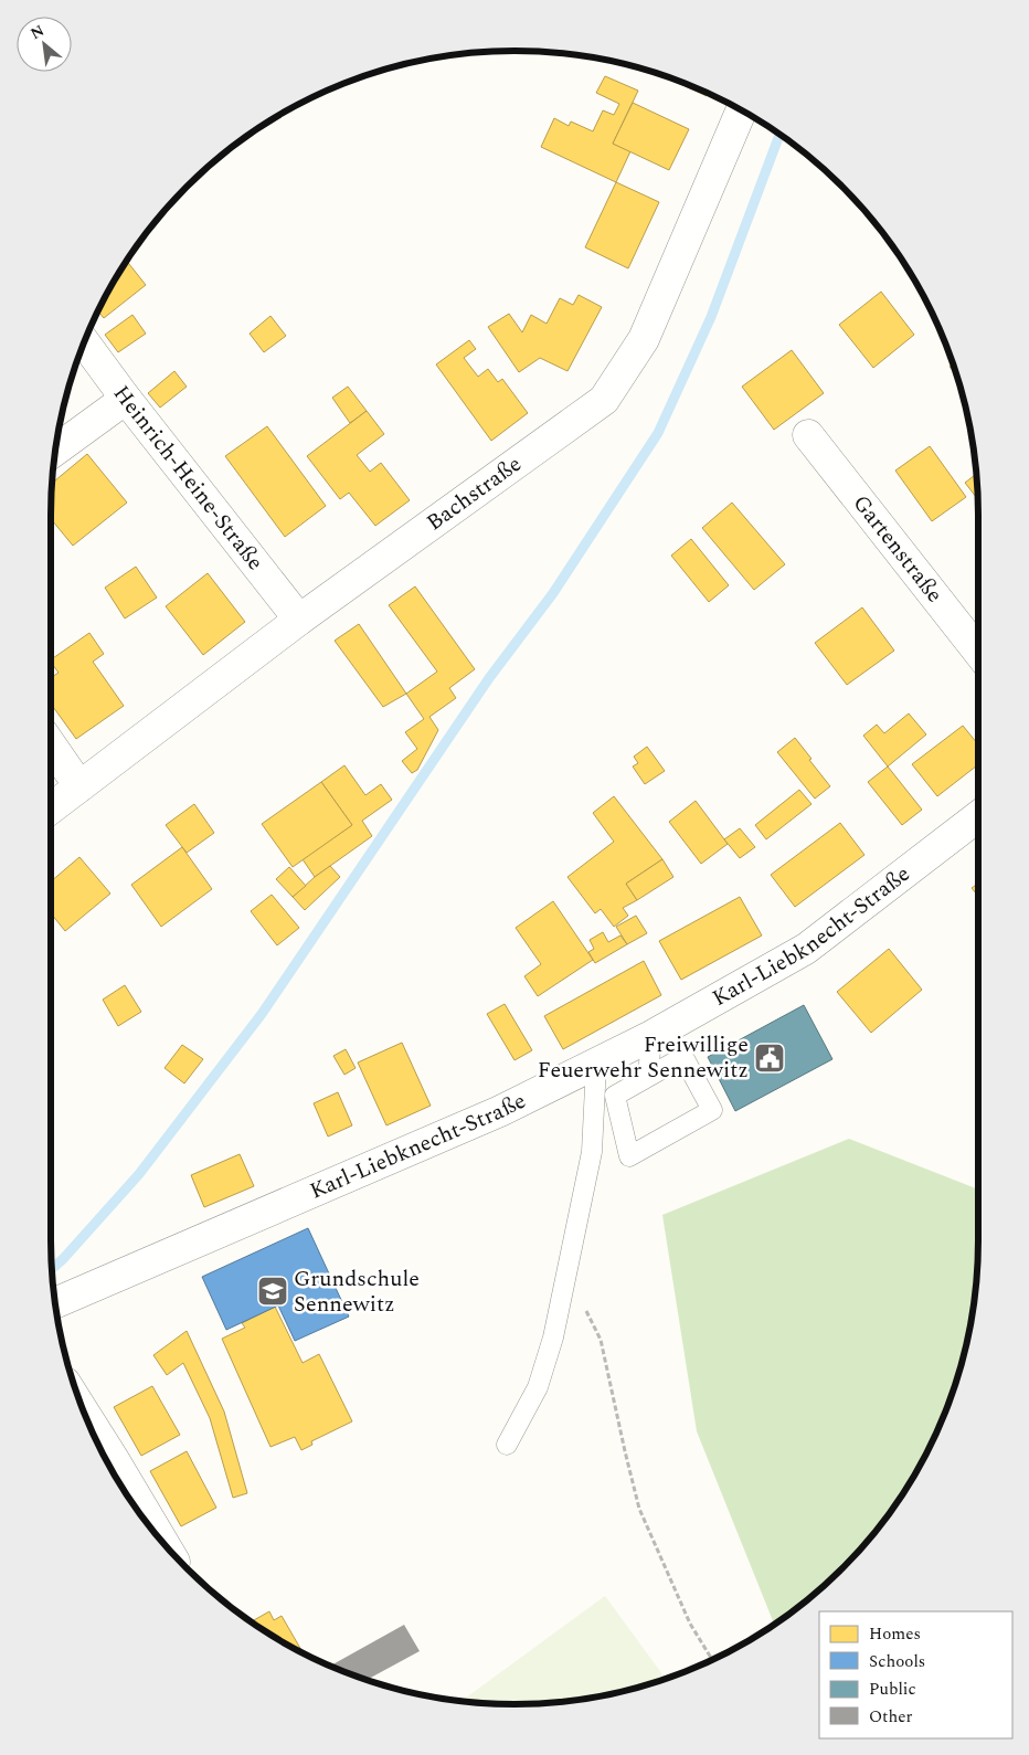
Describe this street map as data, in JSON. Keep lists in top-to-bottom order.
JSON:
{
  "streets": {
    "street": [
      "Heinrich-Heine-Straße",
      "Bachstraße",
      "Gartenstraße",
      "Karl-Liebknecht-Straße"
    ]
  },
  "crossings": [
    ["Heinrich-Heine-Straße", "Bachstraße"]
  ],
  "places": {
    "public building": ["Freiwillige Feuerwehr Sennewitz"],
    "school or university": ["Grundschule Sennewitz"]
  },
  "legend": [
    "Homes",
    "Schools",
    "Public",
    "Other"
  ],
  "north": "top left"
}
